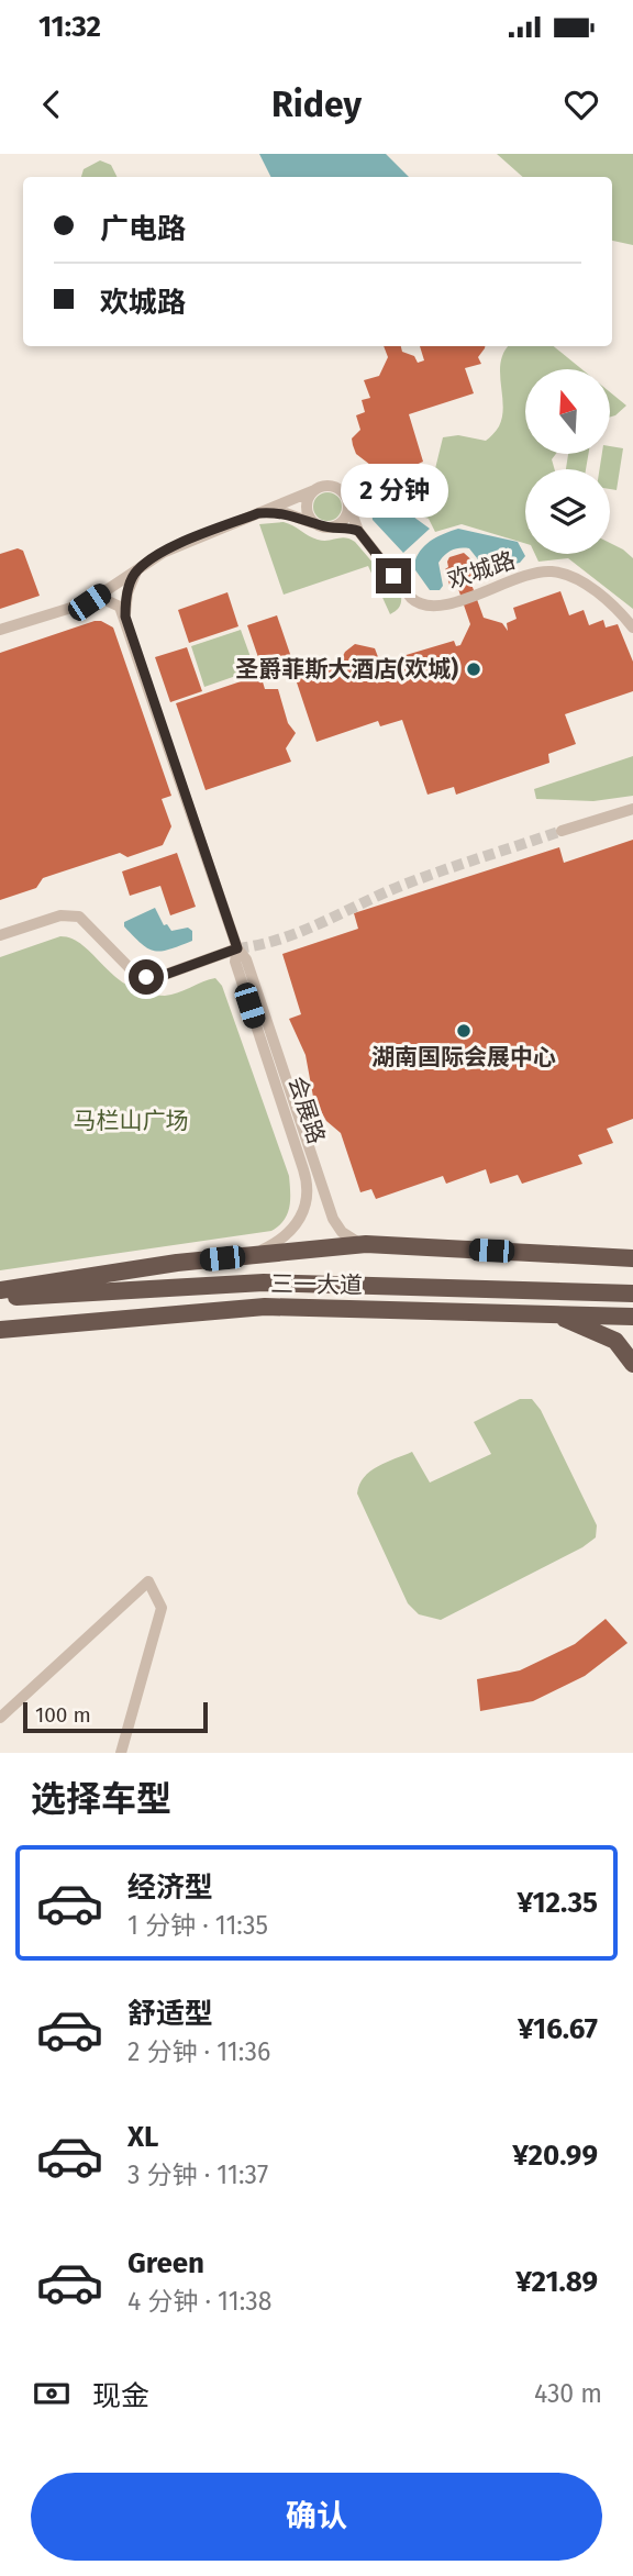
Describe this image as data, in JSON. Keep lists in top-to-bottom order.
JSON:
{
  "streets": {
    "highway": ["三一大道"],
    "street": ["欢城路", "会展路"]
  },
  "parks": ["马栏山广场"],
  "places": ["圣爵菲斯大酒店(欢城)", "湖南国际会展中心"],
  "scale_bar": "100 m",
  "north": "top",
  "page": {
    "status": "11:32",
    "header": "Ridey",
    "banner": ["广电路", "欢城路"],
    "bubble": "2 分钟",
    "scale": "100 m",
    "heading": "选择车型",
    "list": [
      {
        "name": "经济型",
        "note": "1 分钟 · 11:35",
        "value": "¥12.35"
      },
      {
        "name": "舒适型",
        "note": "2 分钟 · 11:36",
        "value": "¥16.67"
      },
      {
        "name": "XL",
        "note": "3 分钟 · 11:37",
        "value": "¥20.99"
      },
      {
        "name": "Green",
        "note": "4 分钟 · 11:38",
        "value": "¥21.89"
      }
    ],
    "pay": ["现金", "430 m"],
    "buttons": "确认"
  }
}
